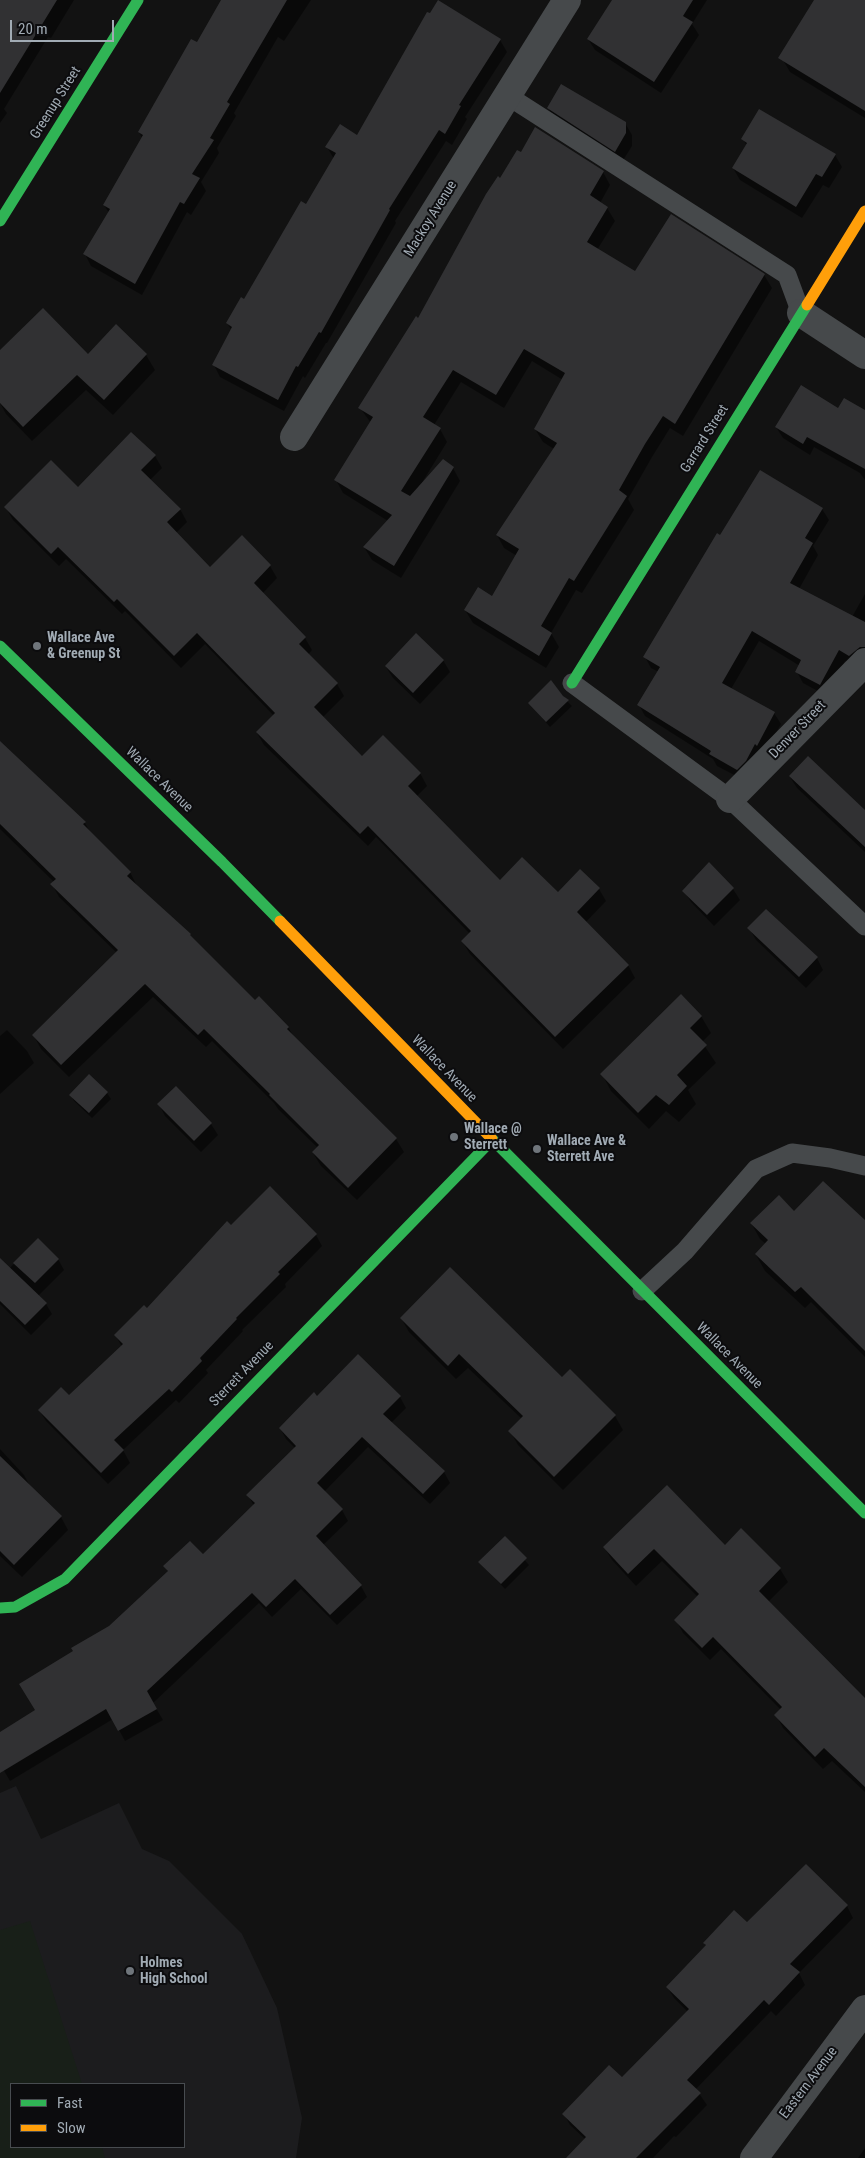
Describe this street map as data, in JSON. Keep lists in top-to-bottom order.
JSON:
{
  "streets": {
    "street": [
      "Greenup Street",
      "Mackoy Avenue",
      "Garrard Street",
      "Denver Street",
      "Wallace Avenue",
      "Sterrett Avenue",
      "Eastern Avenue"
    ]
  },
  "crossings": [
    ["Wallace Avenue", "Sterrett Avenue"]
  ],
  "places": [
    "Wallace Ave & Greenup St",
    "Wallace @ Sterrett",
    "Wallace Ave & Sterrett Ave",
    "Holmes High School"
  ],
  "legend": ["Fast", "Slow"],
  "scale_bar": "20 m"
}
